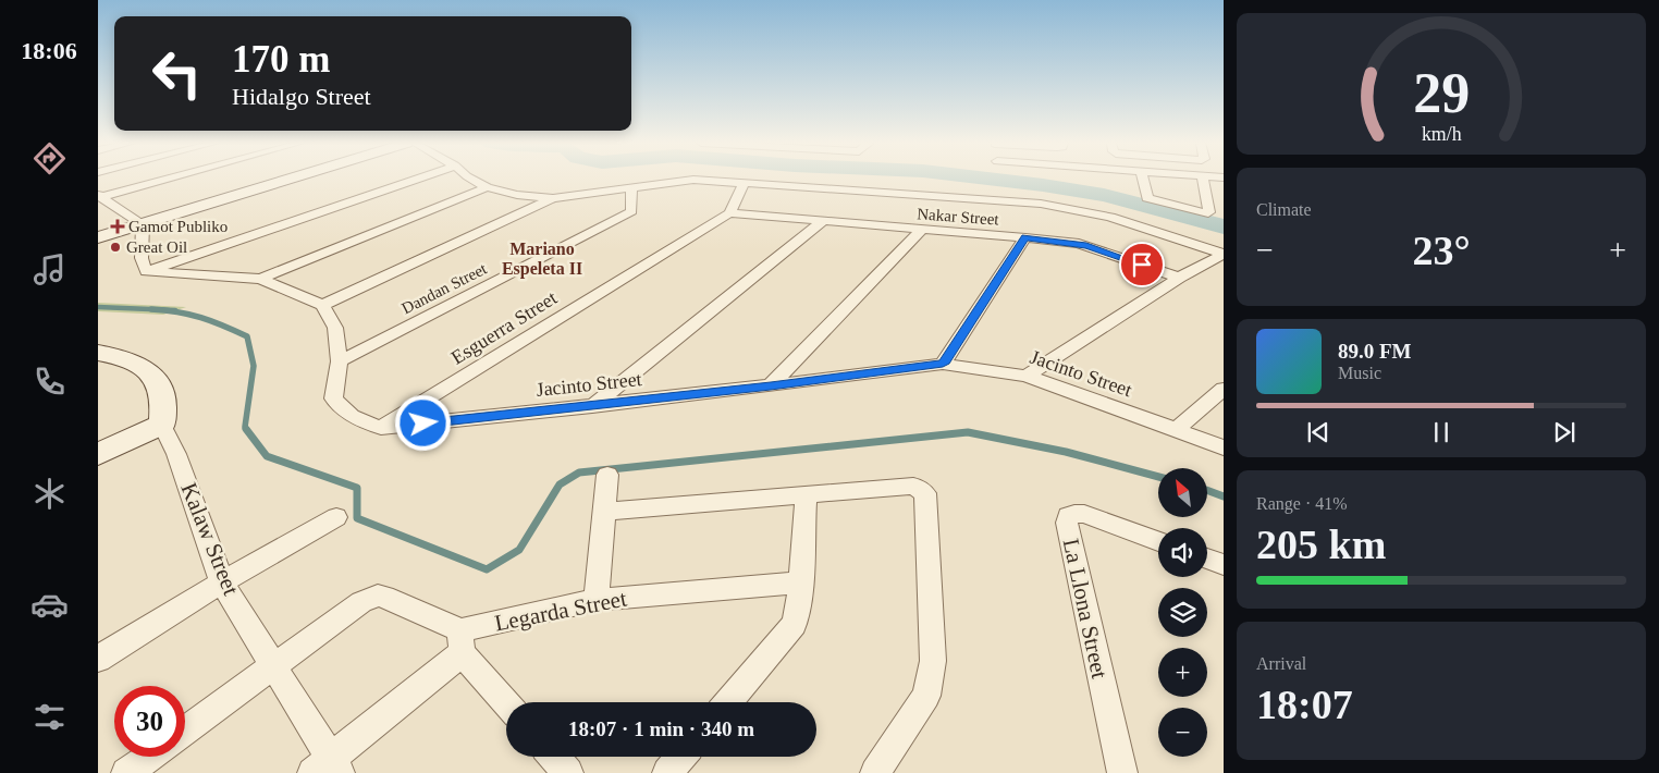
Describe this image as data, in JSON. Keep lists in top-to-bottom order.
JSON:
{
  "streets": {
    "main road": ["Kalaw Street"],
    "street": [
      "Nakar Street",
      "Dandan Street",
      "Esguerra Street",
      "Jacinto Street",
      "La Llona Street",
      "Legarda Street"
    ]
  },
  "crossings": [
    ["Nakar Street", "Esguerra Street"],
    ["Dandan Street", "Jacinto Street"],
    ["Esguerra Street", "Jacinto Street"]
  ],
  "districts": ["Mariano Espeleta II"],
  "places": {
    "health": ["Gamot Publiko"],
    "other": ["Great Oil"]
  },
  "north": "top left",
  "page": {
    "tabs": "18:06",
    "turn": ["170 m", "Hidalgo Street"],
    "tile": [
      "Climate",
      ["Range · 41%", "205 km"],
      ["Arrival", "18:07"]
    ],
    "heat": ["−", "23°", "+"],
    "song": ["89.0 FM", "Music"],
    "map_buttons": ["+", "−"],
    "limit": "30",
    "trip": "18:07 · 1 min · 340 m",
    "gauge": ["29", "km/h"]
  }
}
